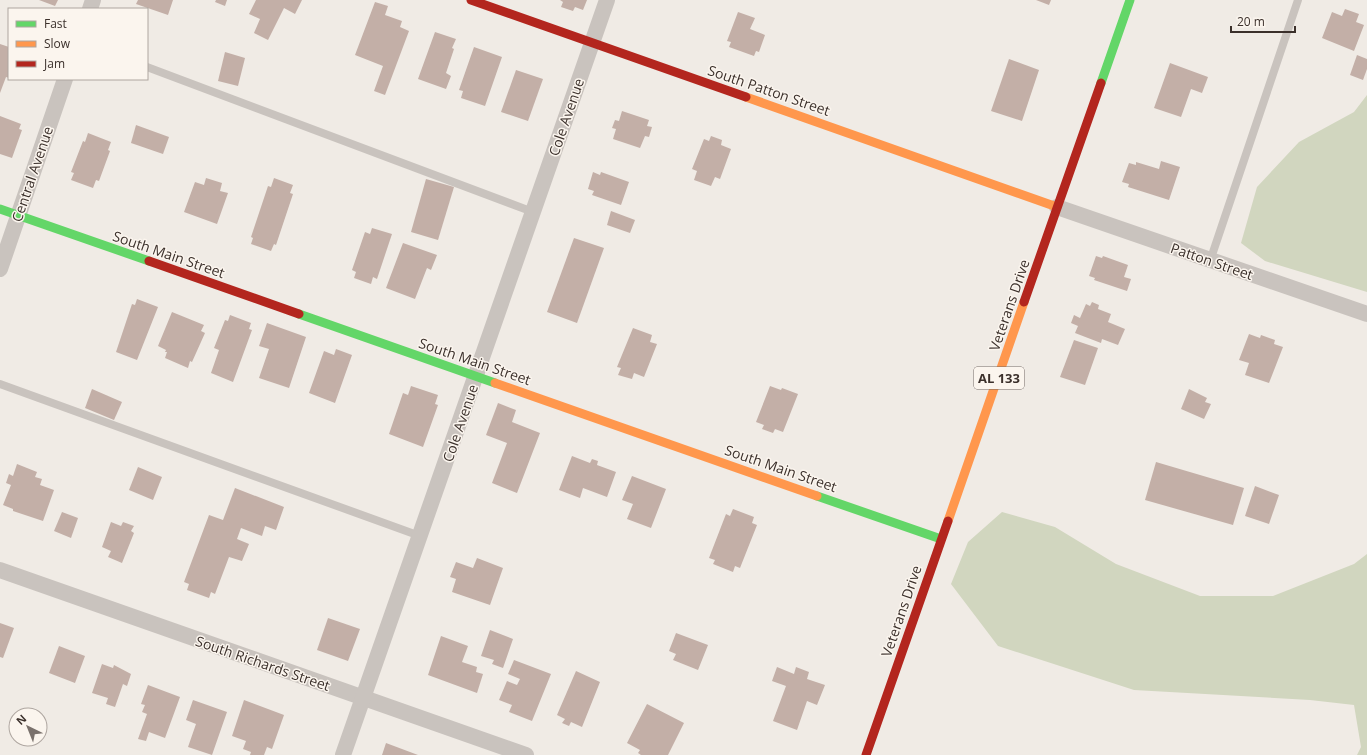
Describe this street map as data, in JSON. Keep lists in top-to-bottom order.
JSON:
{
  "streets": {
    "street": [
      "South Patton Street",
      "Cole Avenue",
      "Central Avenue",
      "South Main Street",
      "Patton Street",
      "Veterans Drive",
      "AL 133",
      "South Richards Street"
    ]
  },
  "crossings": [
    ["South Patton Street", "Cole Avenue"],
    ["South Patton Street", "Patton Street"],
    ["South Patton Street", "Veterans Drive"],
    ["Cole Avenue", "South Main Street"],
    ["Cole Avenue", "South Richards Street"],
    ["Central Avenue", "South Main Street"],
    ["South Main Street", "Veterans Drive"],
    ["Patton Street", "Veterans Drive"]
  ],
  "legend": ["Fast", "Slow", "Jam"],
  "scale_bar": "20 m",
  "north": "top left"
}
